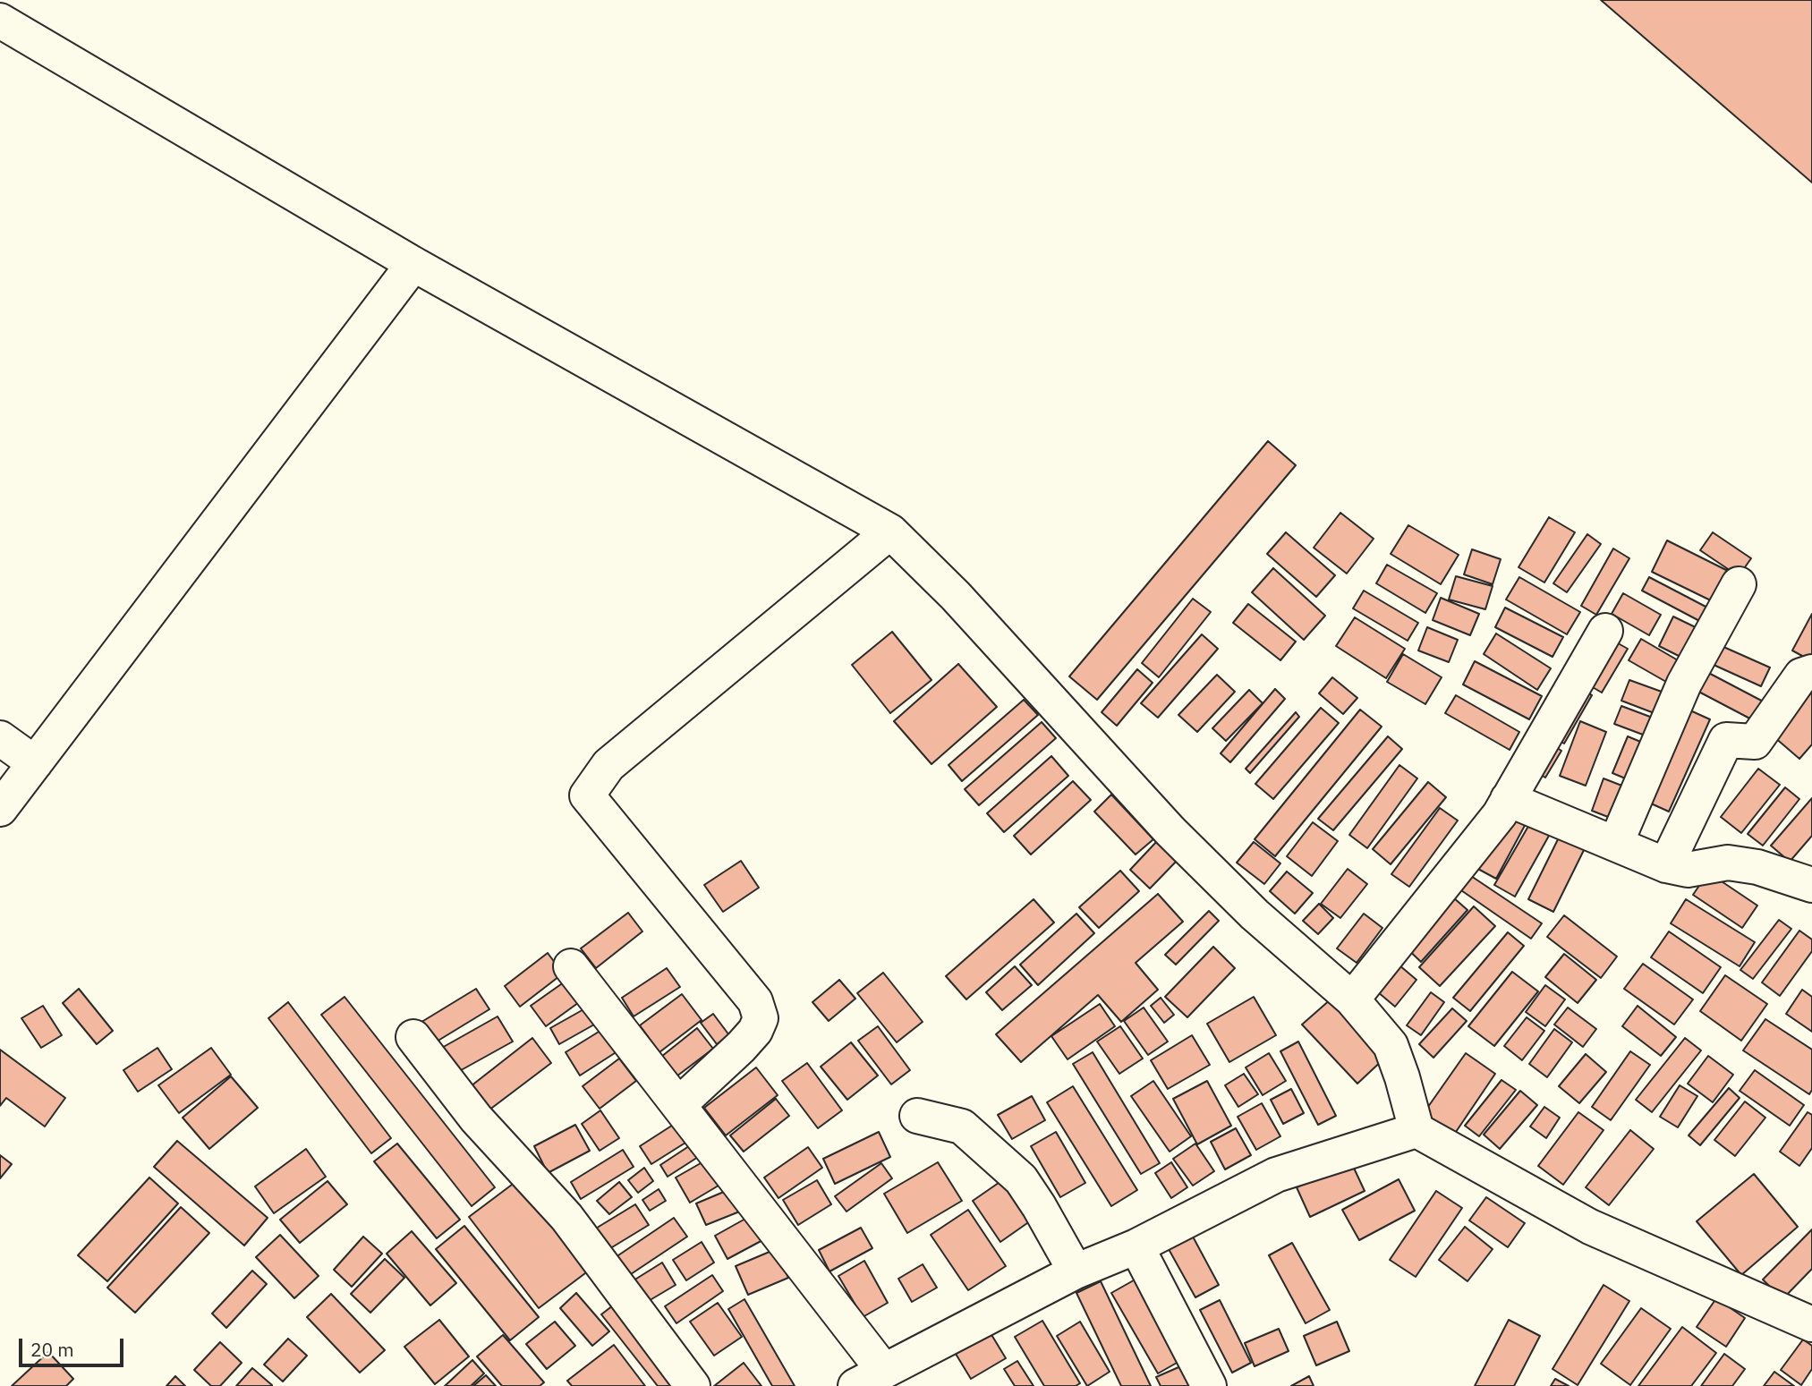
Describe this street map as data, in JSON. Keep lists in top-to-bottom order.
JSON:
{
  "scale_bar": "20 m"
}
